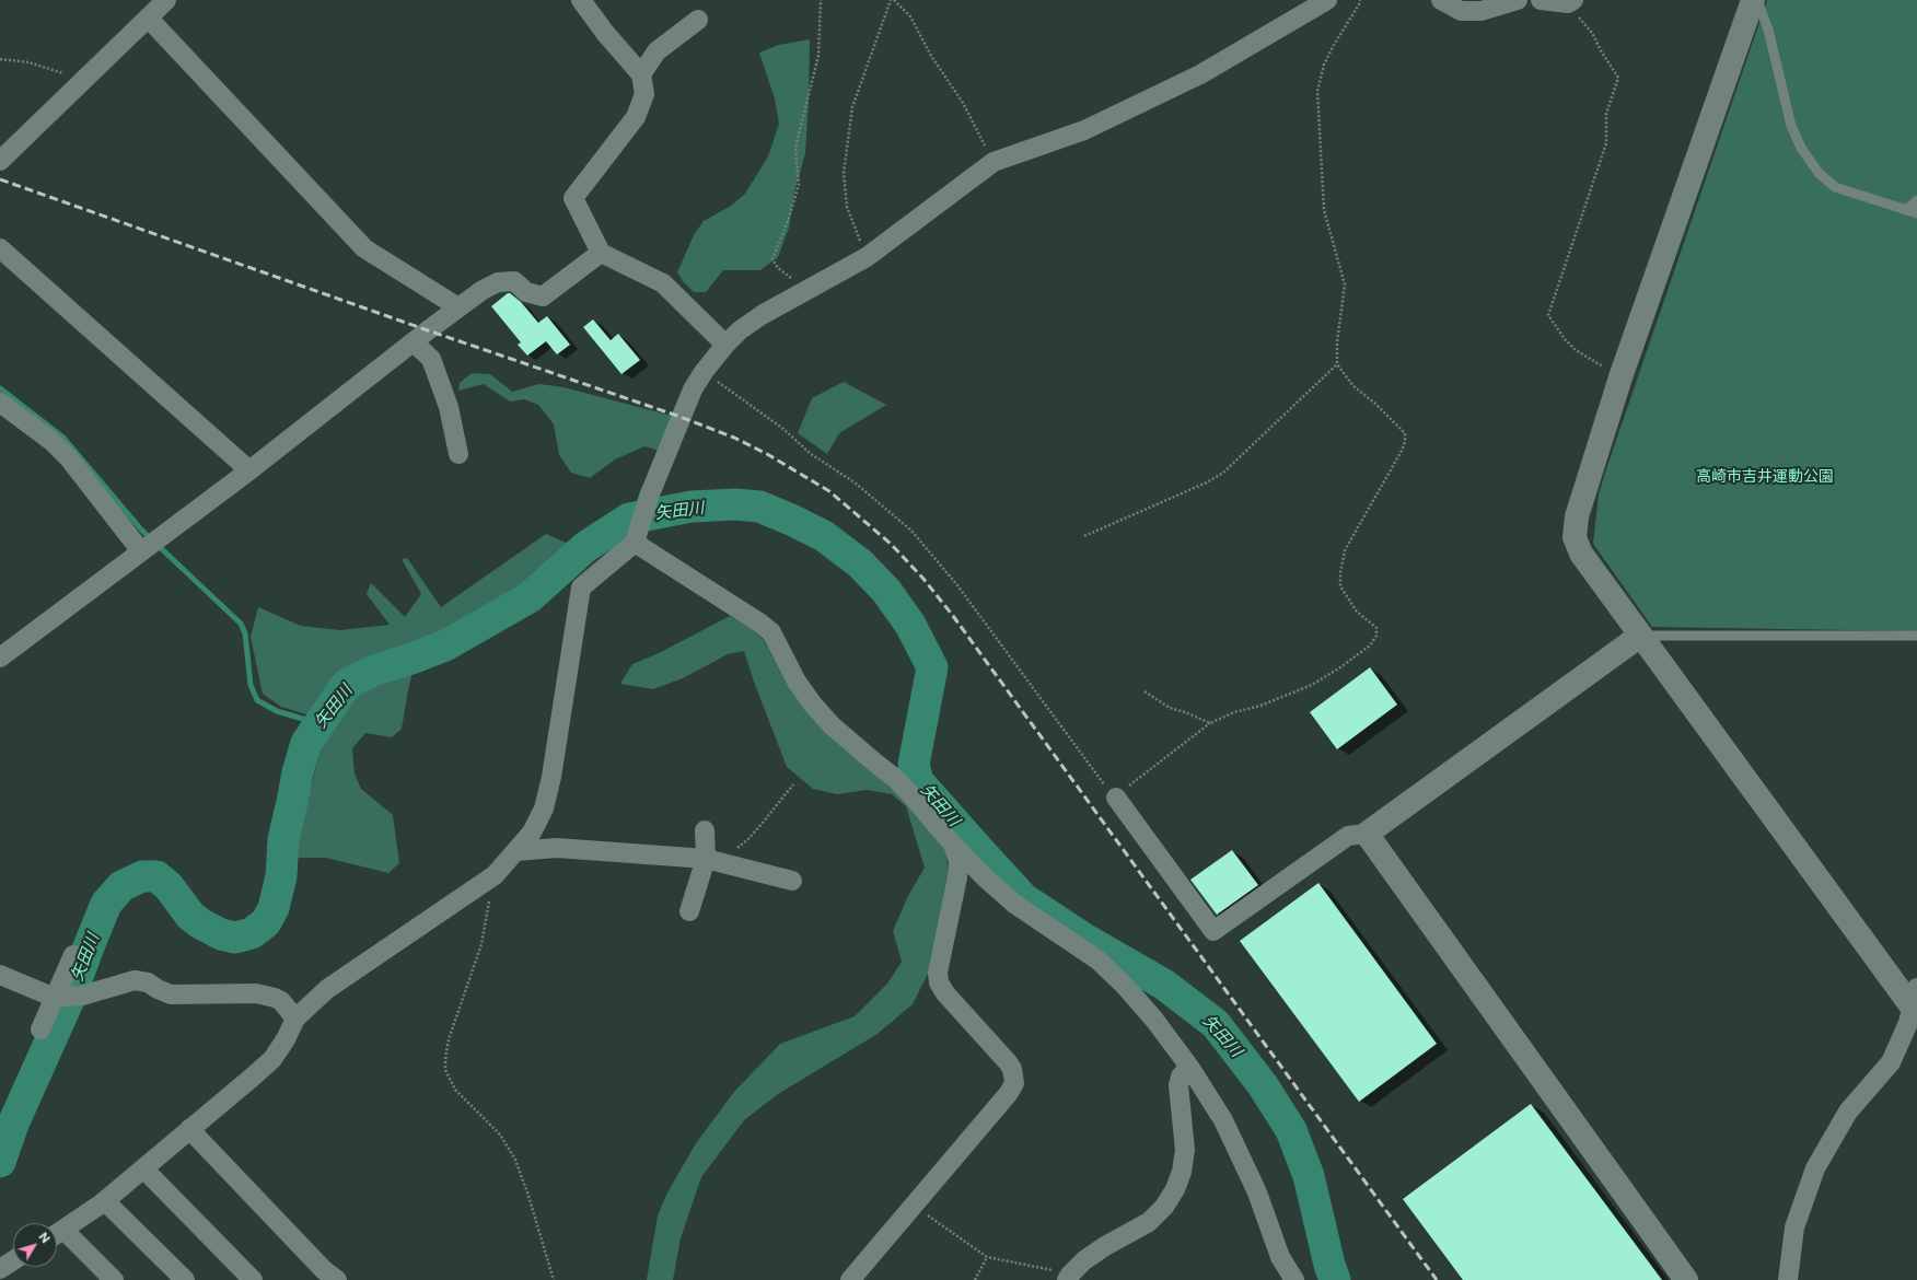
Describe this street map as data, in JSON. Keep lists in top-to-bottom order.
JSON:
{
  "water": ["矢田川"],
  "parks": ["高崎市吉井運動公園"],
  "north": "top right"
}
